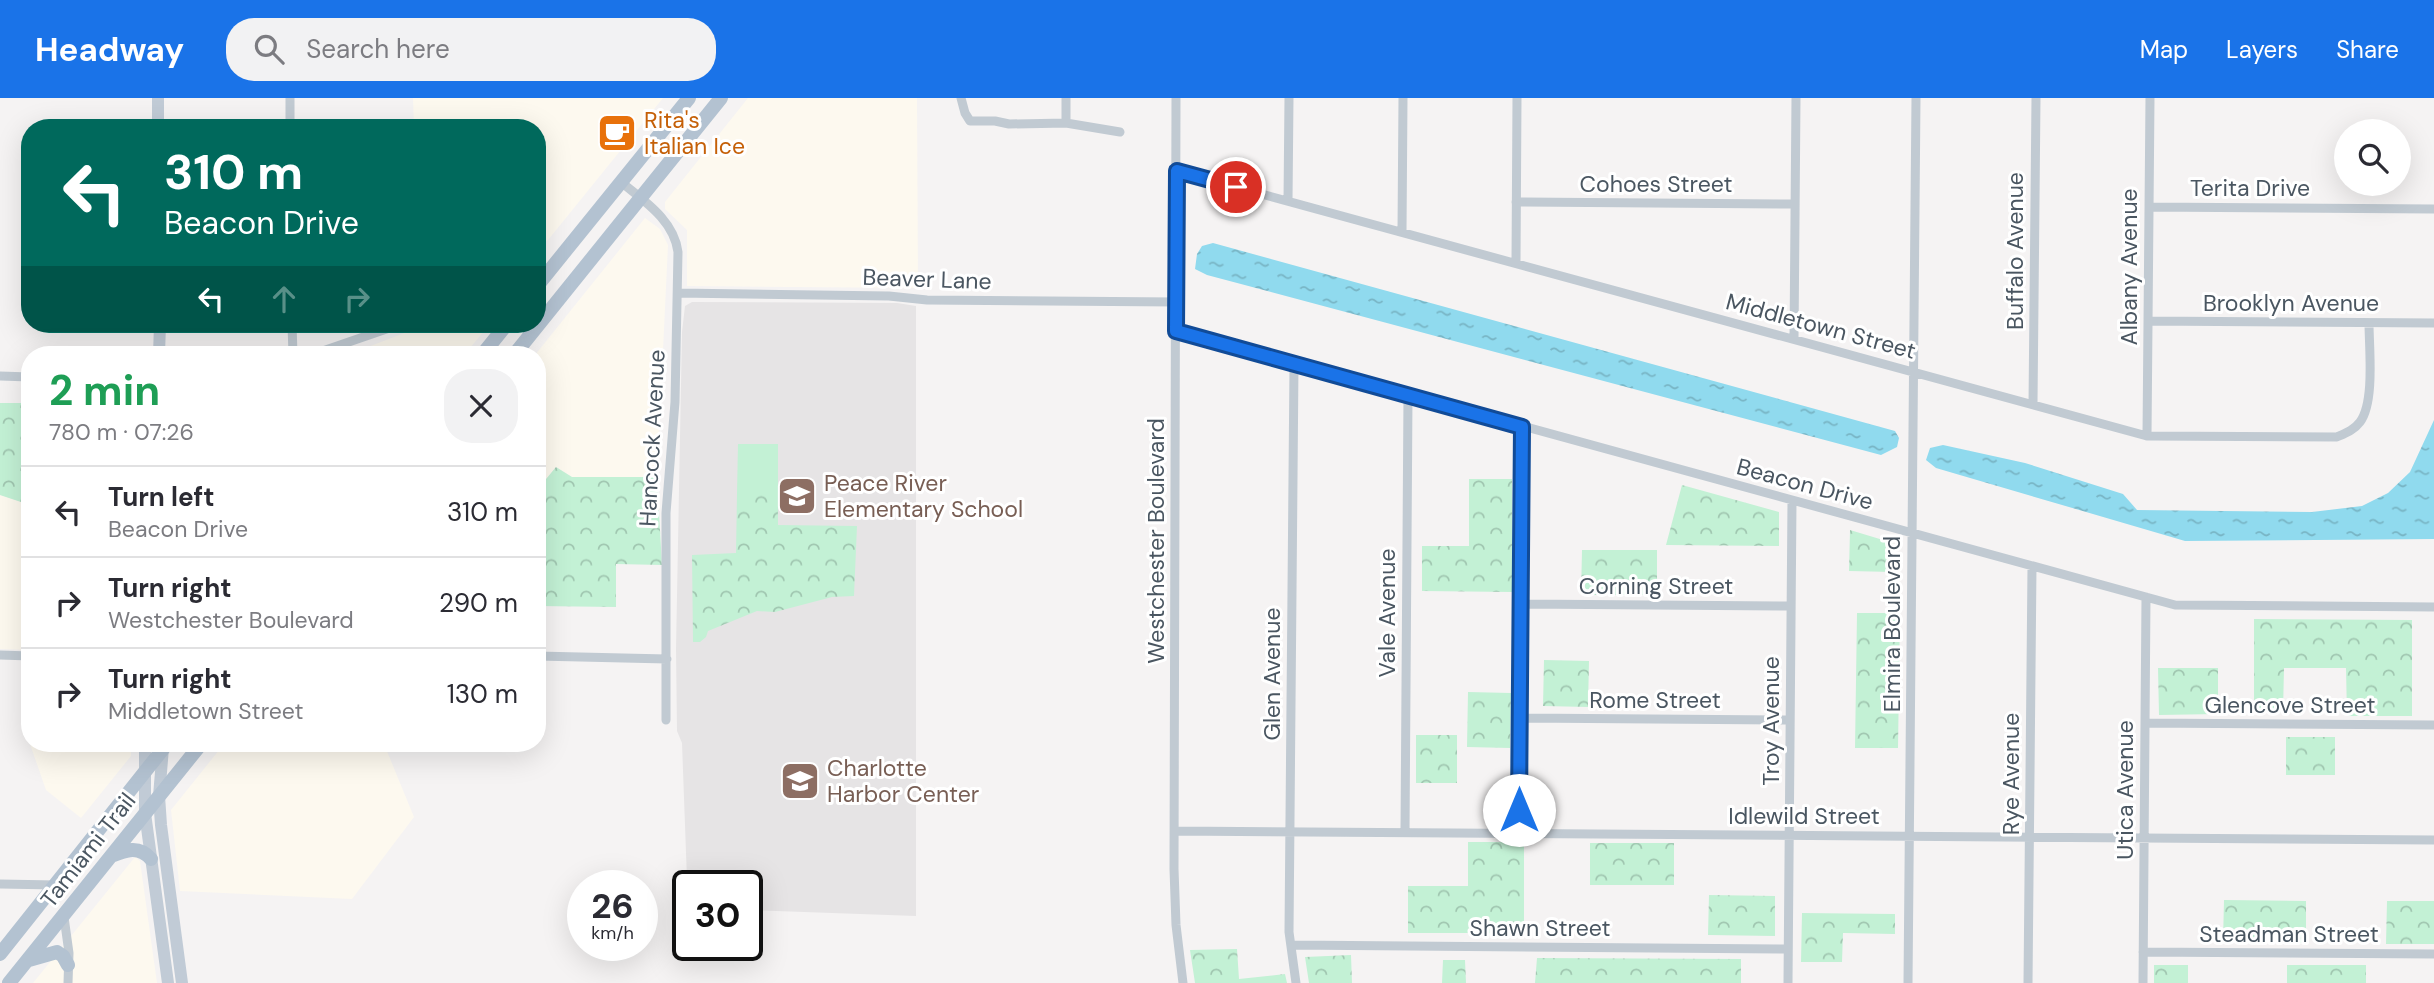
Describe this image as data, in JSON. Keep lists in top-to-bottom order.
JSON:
{
  "streets": {
    "main road": ["Tamiami Trail"],
    "street": [
      "Cohoes Street",
      "Terita Drive",
      "Buffalo Avenue",
      "Albany Avenue",
      "Beaver Lane",
      "Brooklyn Avenue",
      "Middletown Street",
      "Hancock Avenue",
      "Beacon Drive",
      "Westchester Boulevard",
      "Corning Street",
      "Vale Avenue",
      "Elmira Boulevard",
      "Glen Avenue",
      "Rome Street",
      "Glencove Street",
      "Troy Avenue",
      "Rye Avenue",
      "Utica Avenue",
      "Idlewild Street",
      "Shawn Street",
      "Steadman Street"
    ]
  },
  "crossings": [
    ["Terita Drive", "Albany Avenue"],
    ["Buffalo Avenue", "Middletown Street"],
    ["Albany Avenue", "Brooklyn Avenue"],
    ["Albany Avenue", "Middletown Street"],
    ["Beaver Lane", "Hancock Avenue"],
    ["Beaver Lane", "Westchester Boulevard"],
    ["Brooklyn Avenue", "Middletown Street"],
    ["Middletown Street", "Westchester Boulevard"],
    ["Middletown Street", "Elmira Boulevard"],
    ["Beacon Drive", "Westchester Boulevard"],
    ["Beacon Drive", "Vale Avenue"],
    ["Beacon Drive", "Elmira Boulevard"],
    ["Beacon Drive", "Glen Avenue"],
    ["Beacon Drive", "Troy Avenue"],
    ["Beacon Drive", "Rye Avenue"],
    ["Beacon Drive", "Utica Avenue"],
    ["Westchester Boulevard", "Idlewild Street"],
    ["Corning Street", "Troy Avenue"],
    ["Vale Avenue", "Idlewild Street"],
    ["Elmira Boulevard", "Idlewild Street"],
    ["Glen Avenue", "Idlewild Street"],
    ["Glen Avenue", "Shawn Street"],
    ["Rome Street", "Troy Avenue"],
    ["Glencove Street", "Utica Avenue"],
    ["Troy Avenue", "Idlewild Street"],
    ["Troy Avenue", "Shawn Street"],
    ["Rye Avenue", "Idlewild Street"],
    ["Utica Avenue", "Idlewild Street"],
    ["Utica Avenue", "Steadman Street"]
  ],
  "places": {
    "cafe": ["Rita's Italian Ice"],
    "school or university": ["Peace River Elementary School", "Charlotte Harbor Center"]
  },
  "page": {
    "header": "Headway",
    "search": "Search here",
    "nav": ["Map", "Layers", "Share"],
    "turn": ["310 m", "Beacon Drive"],
    "heading": ["2 min", "780 m · 07:26"],
    "list": [
      {
        "name": "Turn left",
        "note": "Beacon Drive",
        "value": "310 m"
      },
      {
        "name": "Turn right",
        "note": "Westchester Boulevard",
        "value": "290 m"
      },
      {
        "name": "Turn right",
        "note": "Middletown Street",
        "value": "130 m"
      }
    ],
    "speed": "26 km/h",
    "limit": "30"
  }
}
